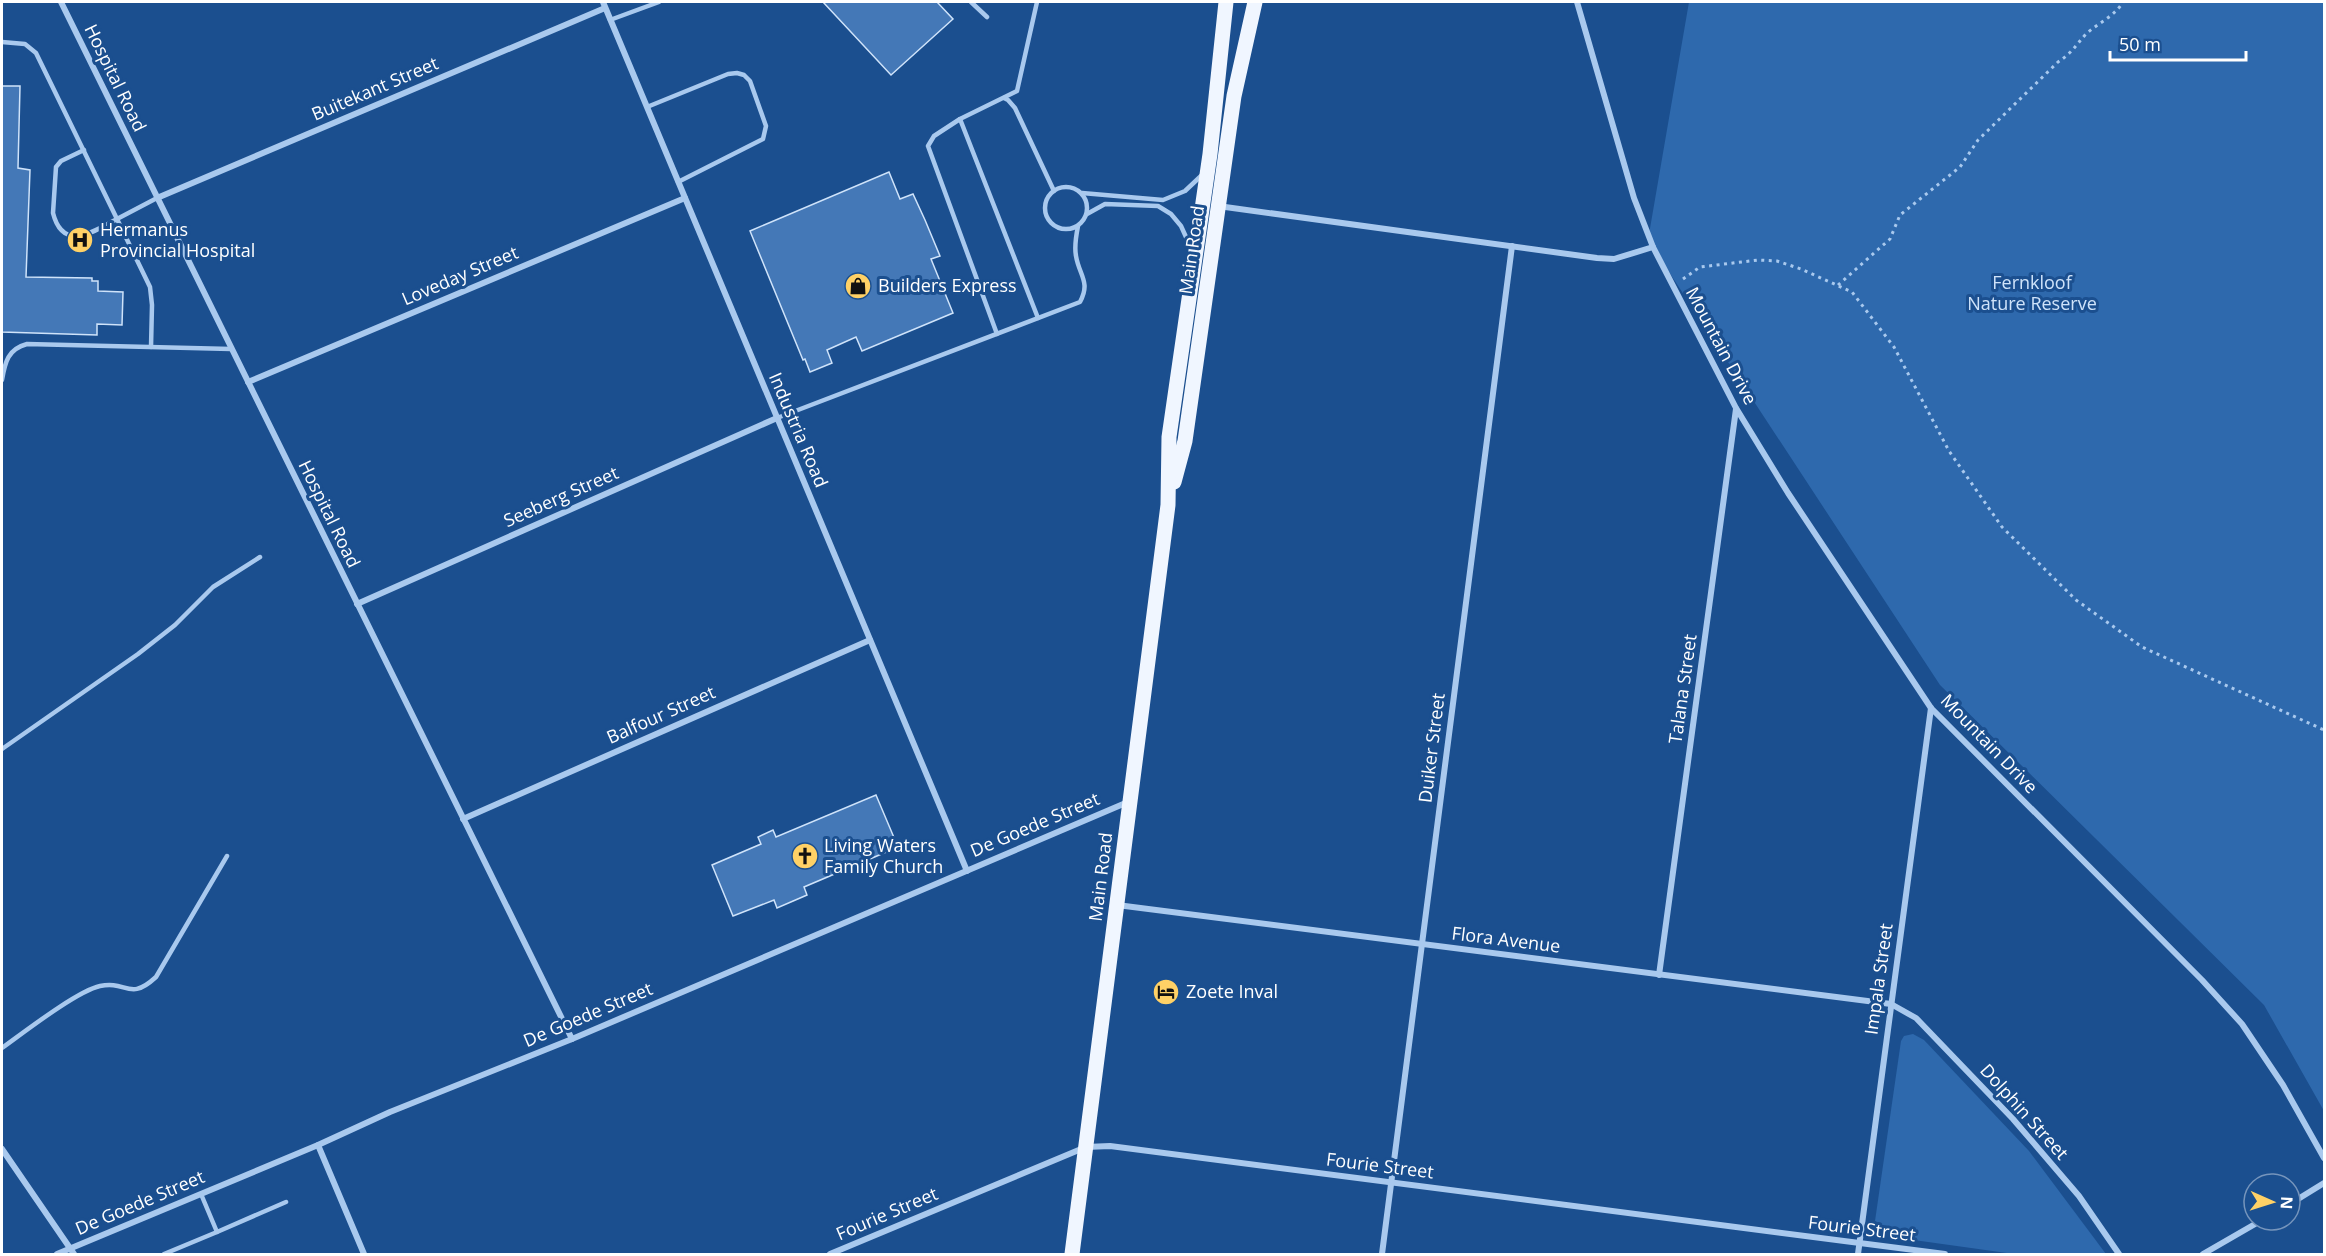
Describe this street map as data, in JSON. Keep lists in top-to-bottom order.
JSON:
{
  "streets": {
    "main road": ["Main Road"],
    "street": [
      "Hospital Road",
      "Buitekant Street",
      "Loveday Street",
      "Mountain Drive",
      "Industria Road",
      "Seeberg Street",
      "Talana Street",
      "Balfour Street",
      "Duiker Street",
      "De Goede Street",
      "Flora Avenue",
      "Impala Street",
      "Dolphin Street",
      "Fourie Street"
    ]
  },
  "crossings": [
    ["Hospital Road", "Buitekant Street"],
    ["Hospital Road", "Loveday Street"],
    ["Hospital Road", "Seeberg Street"],
    ["Hospital Road", "Balfour Street"],
    ["Hospital Road", "De Goede Street"],
    ["Buitekant Street", "Industria Road"],
    ["Main Road", "De Goede Street"],
    ["Main Road", "Flora Avenue"],
    ["Main Road", "Fourie Street"],
    ["Loveday Street", "Industria Road"],
    ["Mountain Drive", "Talana Street"],
    ["Mountain Drive", "Impala Street"],
    ["Industria Road", "Seeberg Street"],
    ["Industria Road", "Balfour Street"],
    ["Industria Road", "De Goede Street"],
    ["Talana Street", "Flora Avenue"],
    ["Duiker Street", "Flora Avenue"],
    ["Duiker Street", "Fourie Street"],
    ["Flora Avenue", "Impala Street"],
    ["Flora Avenue", "Dolphin Street"],
    ["Impala Street", "Dolphin Street"],
    ["Impala Street", "Fourie Street"]
  ],
  "parks": ["Fernkloof Nature Reserve"],
  "places": {
    "hospital": ["Hermanus Provincial Hospital"],
    "shop": ["Builders Express"],
    "church": ["Living Waters Family Church"],
    "hotel": ["Zoete Inval"]
  },
  "scale_bar": "50 m",
  "north": "right"
}
